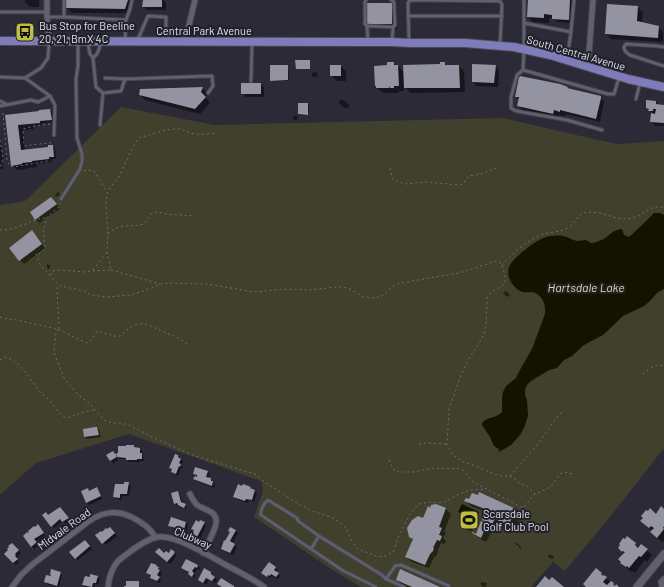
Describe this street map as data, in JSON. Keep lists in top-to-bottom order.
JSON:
{
  "streets": {
    "main road": ["Central Park Avenue", "South Central Avenue"],
    "street": ["Midvale Road", "Clubway"]
  },
  "crossings": [
    ["Central Park Avenue", "South Central Avenue"],
    ["Midvale Road", "Clubway"]
  ],
  "water": ["Hartsdale Lake"],
  "places": {
    "bus stop": ["Bus Stop for Beeline 20, 21, BmX 4C"],
    "sports": ["Scarsdale Golf Club Pool"]
  }
}
